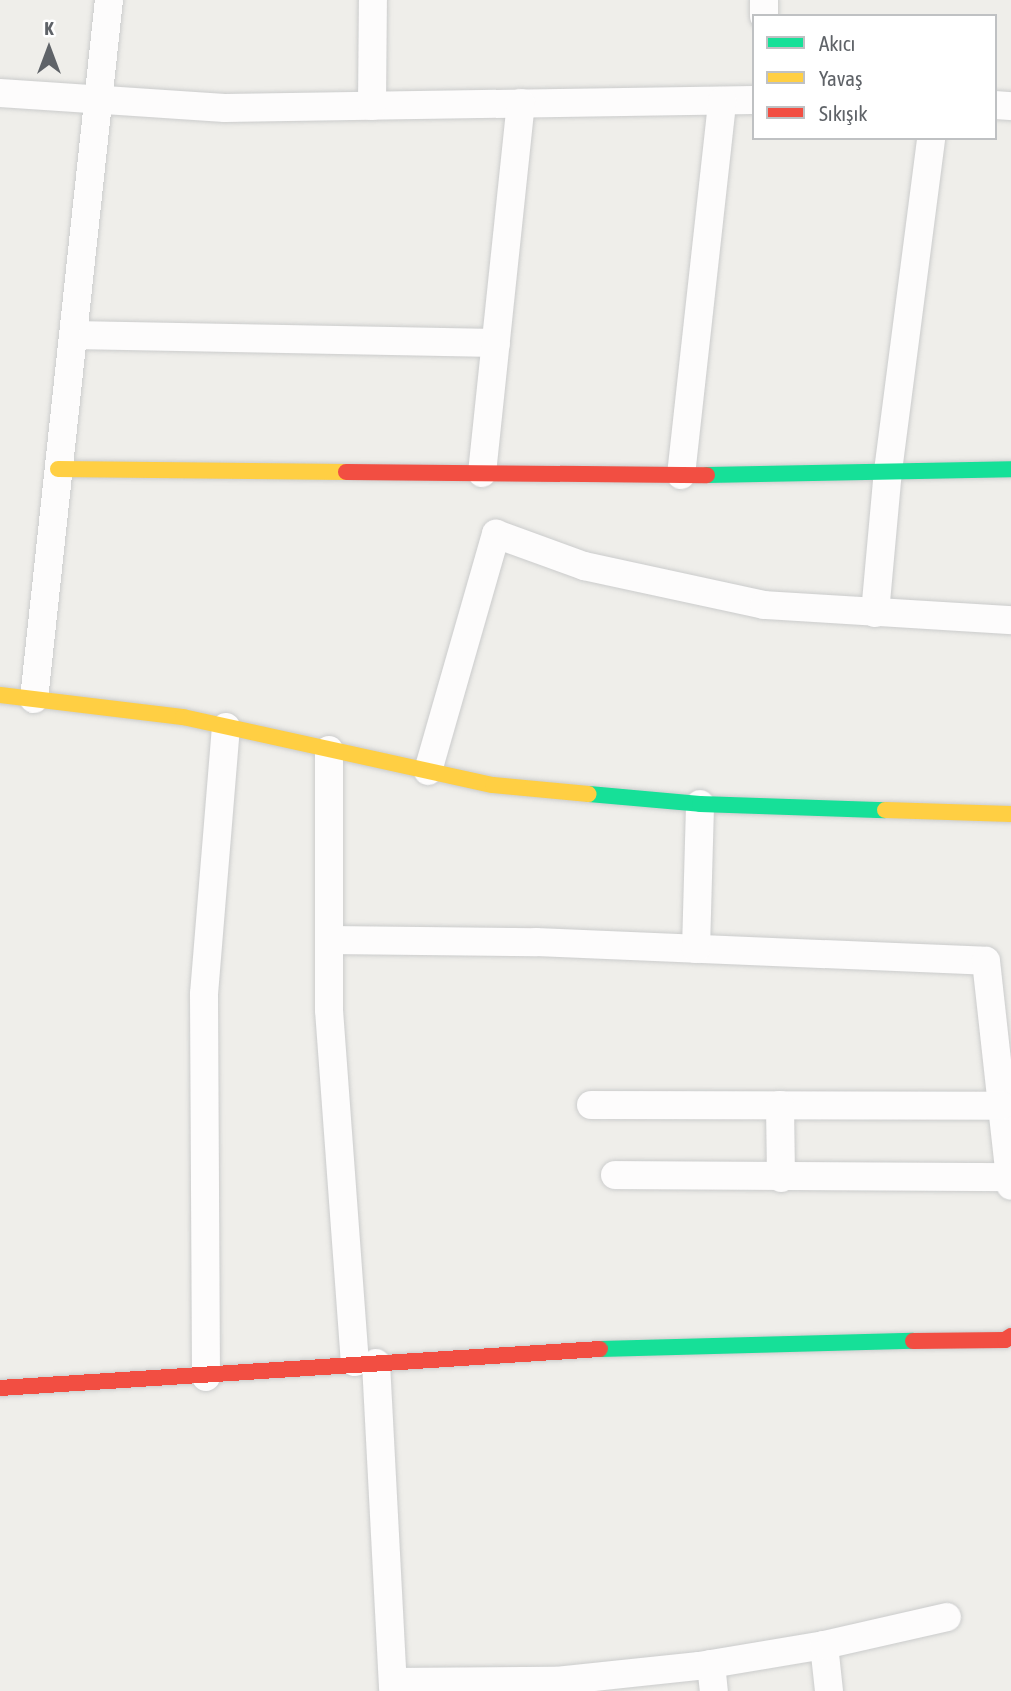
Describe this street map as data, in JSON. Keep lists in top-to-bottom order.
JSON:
{
  "legend": ["Akıcı", "Yavaş", "Sıkışık"],
  "north": "top"
}
